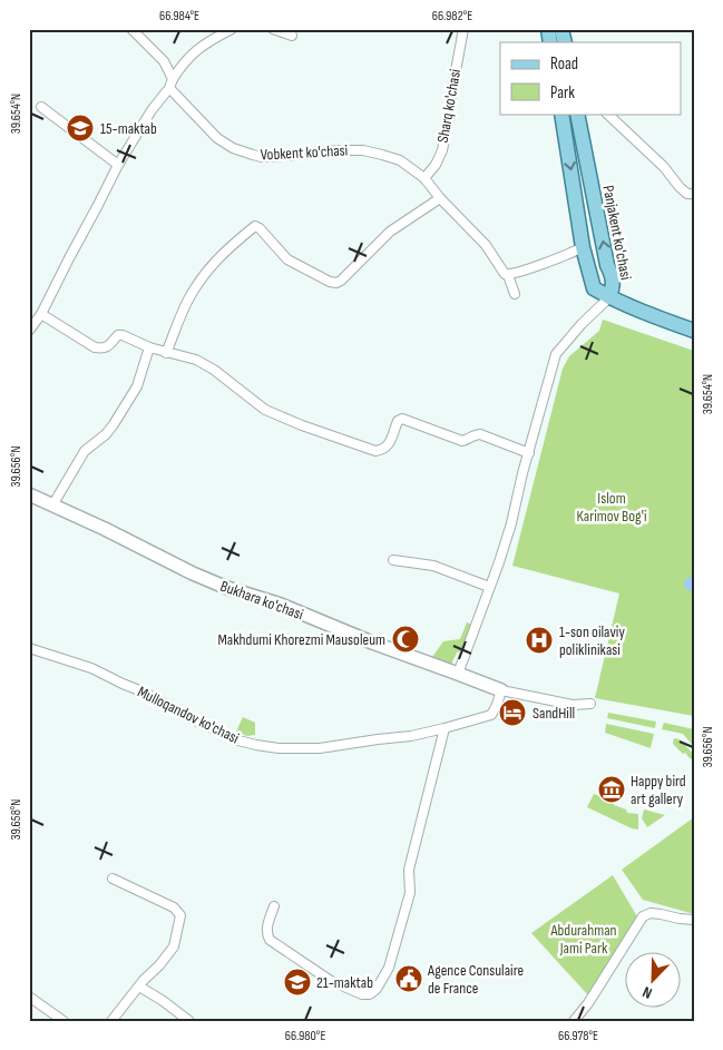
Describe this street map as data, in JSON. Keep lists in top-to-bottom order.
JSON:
{
  "streets": {
    "main road": ["Panjakent ko'chasi"],
    "street": [
      "Sharq ko'chasi",
      "Vobkent ko'chasi",
      "Bukhara ko'chasi",
      "Mulloqandov ko'chasi"
    ]
  },
  "crossings": [
    ["Sharq ko'chasi", "Vobkent ko'chasi"],
    ["Bukhara ko'chasi", "Mulloqandov ko'chasi"]
  ],
  "parks": ["Islom Karimov Bog'i", "Abdurahman Jami Park"],
  "places": {
    "school or university": ["15-maktab", "21-maktab"],
    "mosque": ["Makhdumi Khorezmi Mausoleum"],
    "hospital": ["1-son oilaviy poliklinikasi"],
    "hotel": ["SandHill"],
    "museum": ["Happy bird art gallery"],
    "public building": ["Agence Consulaire de France"]
  },
  "legend": ["Road", "Park"],
  "north": "bottom left",
  "coordinates": [
    "66.984°E",
    "66.982°E",
    "39.654°N",
    "39.656°N",
    "39.658°N",
    "66.980°E",
    "66.978°E"
  ]
}
